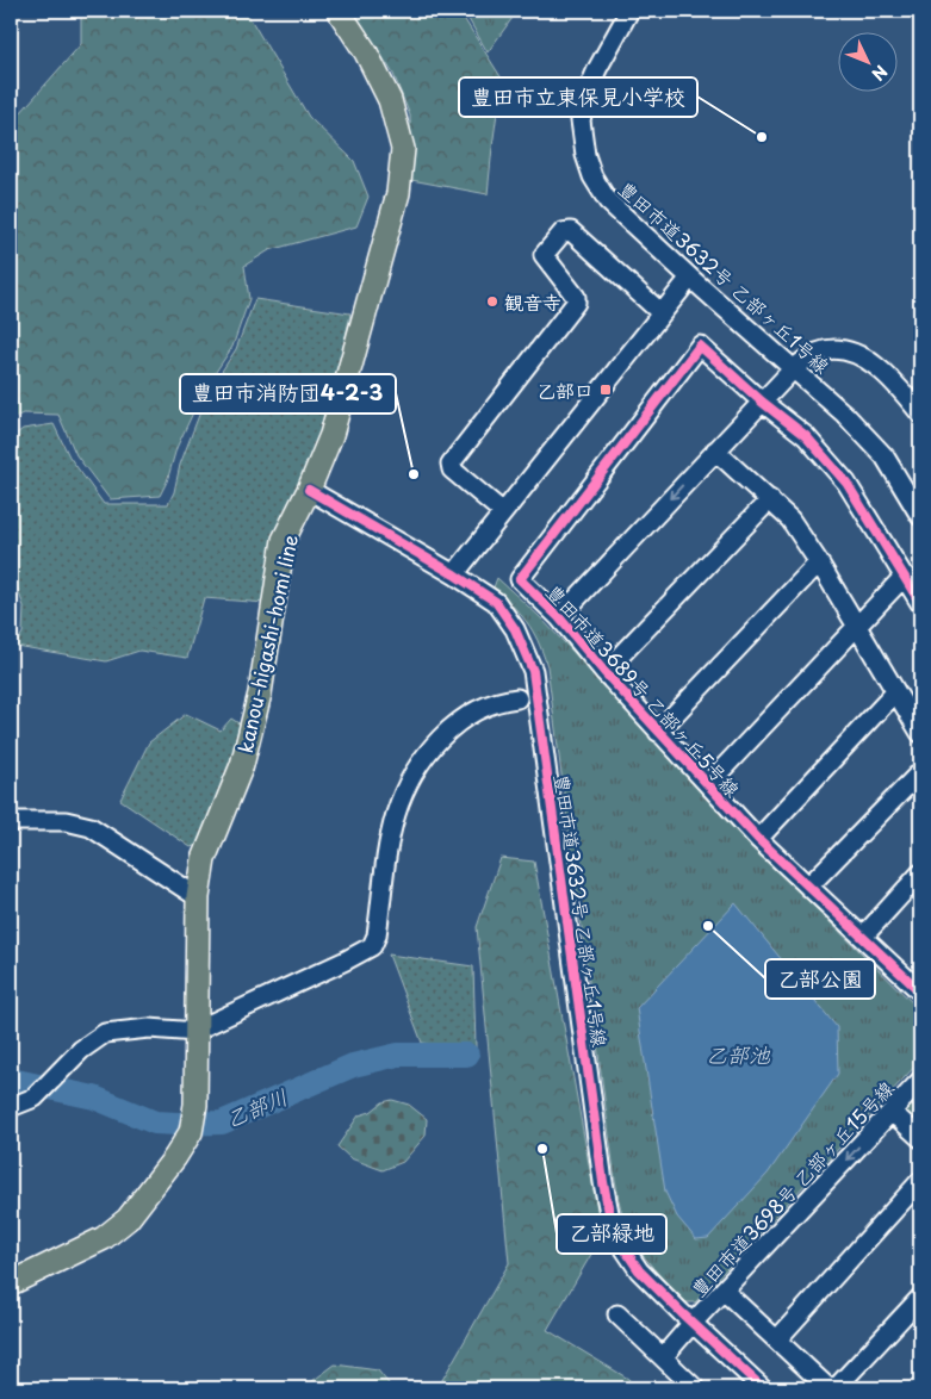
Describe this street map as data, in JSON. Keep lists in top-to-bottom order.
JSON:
{
  "streets": {
    "main road": ["kanou-higashi-homi line"],
    "street": ["豊田市道3632号 乙部ヶ丘1号線", "豊田市道3689号 乙部ヶ丘5号線", "豊田市道3698号 乙部ヶ丘15号線"]
  },
  "crossings": [
    ["豊田市道3632号 乙部ヶ丘1号線", "kanou-higashi-homi line"],
    ["豊田市道3632号 乙部ヶ丘1号線", "豊田市道3698号 乙部ヶ丘15号線"]
  ],
  "water": ["乙部池", "乙部川"],
  "places": {
    "other": [
      "豊田市立東保見小学校",
      "観音寺",
      "豊田市消防団4-2-3",
      "乙部公園",
      "乙部緑地"
    ],
    "transit": ["乙部口"]
  },
  "north": "bottom right"
}
